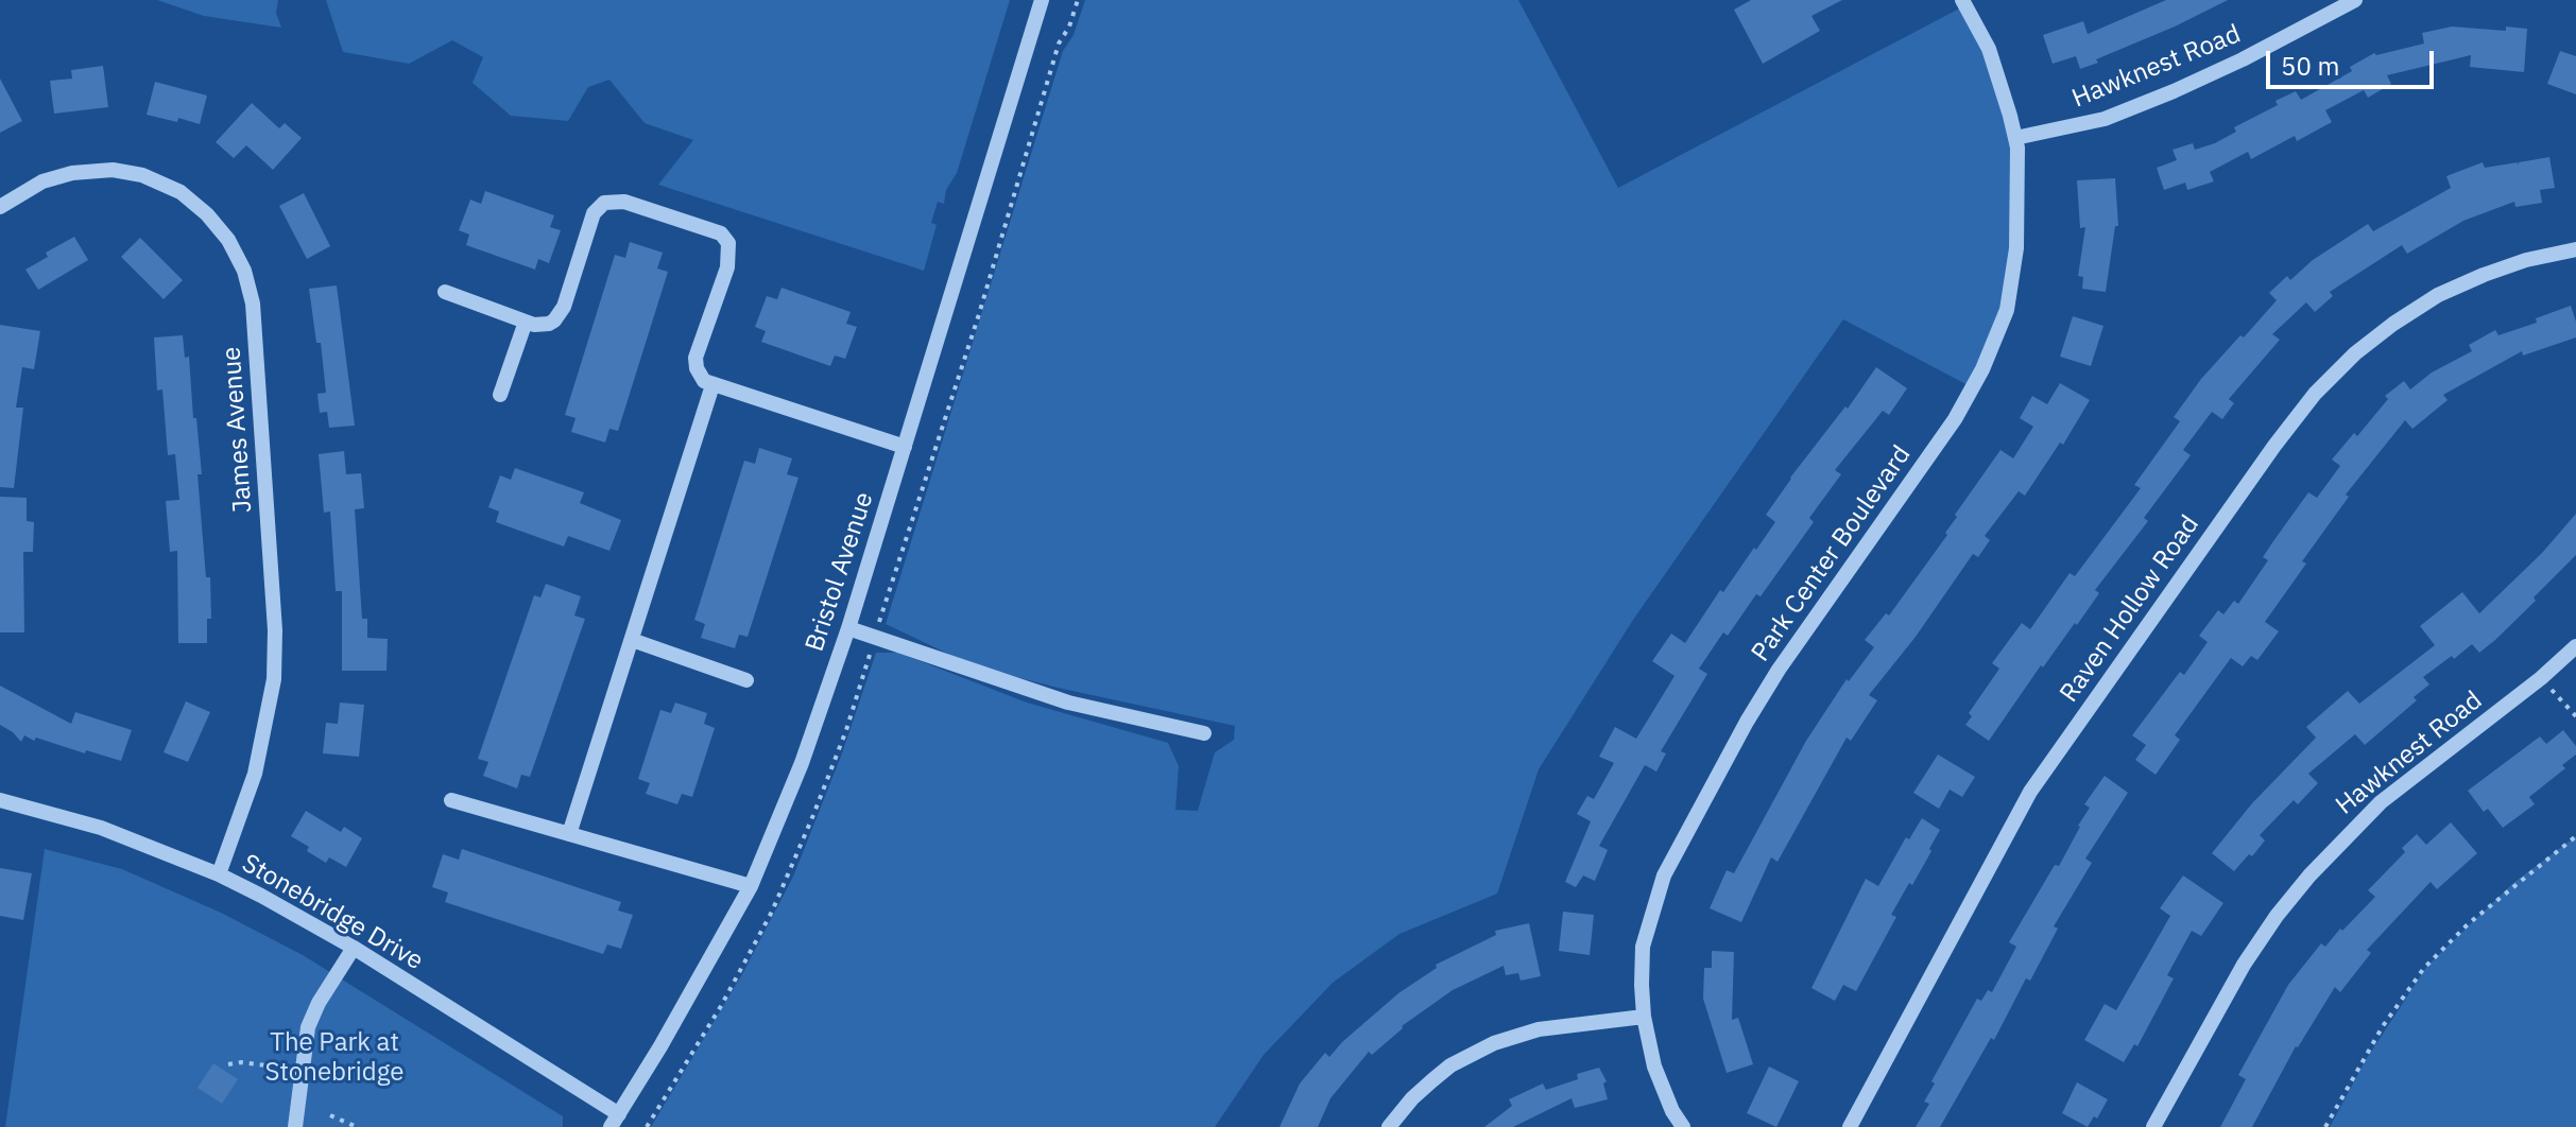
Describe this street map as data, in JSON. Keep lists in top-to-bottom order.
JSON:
{
  "streets": {
    "street": [
      "Hawknest Road",
      "James Avenue",
      "Park Center Boulevard",
      "Bristol Avenue",
      "Raven Hollow Road",
      "Stonebridge Drive"
    ]
  },
  "crossings": [
    ["Hawknest Road", "Park Center Boulevard"],
    ["James Avenue", "Stonebridge Drive"],
    ["Bristol Avenue", "Stonebridge Drive"]
  ],
  "parks": ["The Park at Stonebridge"],
  "scale_bar": "50 m"
}
